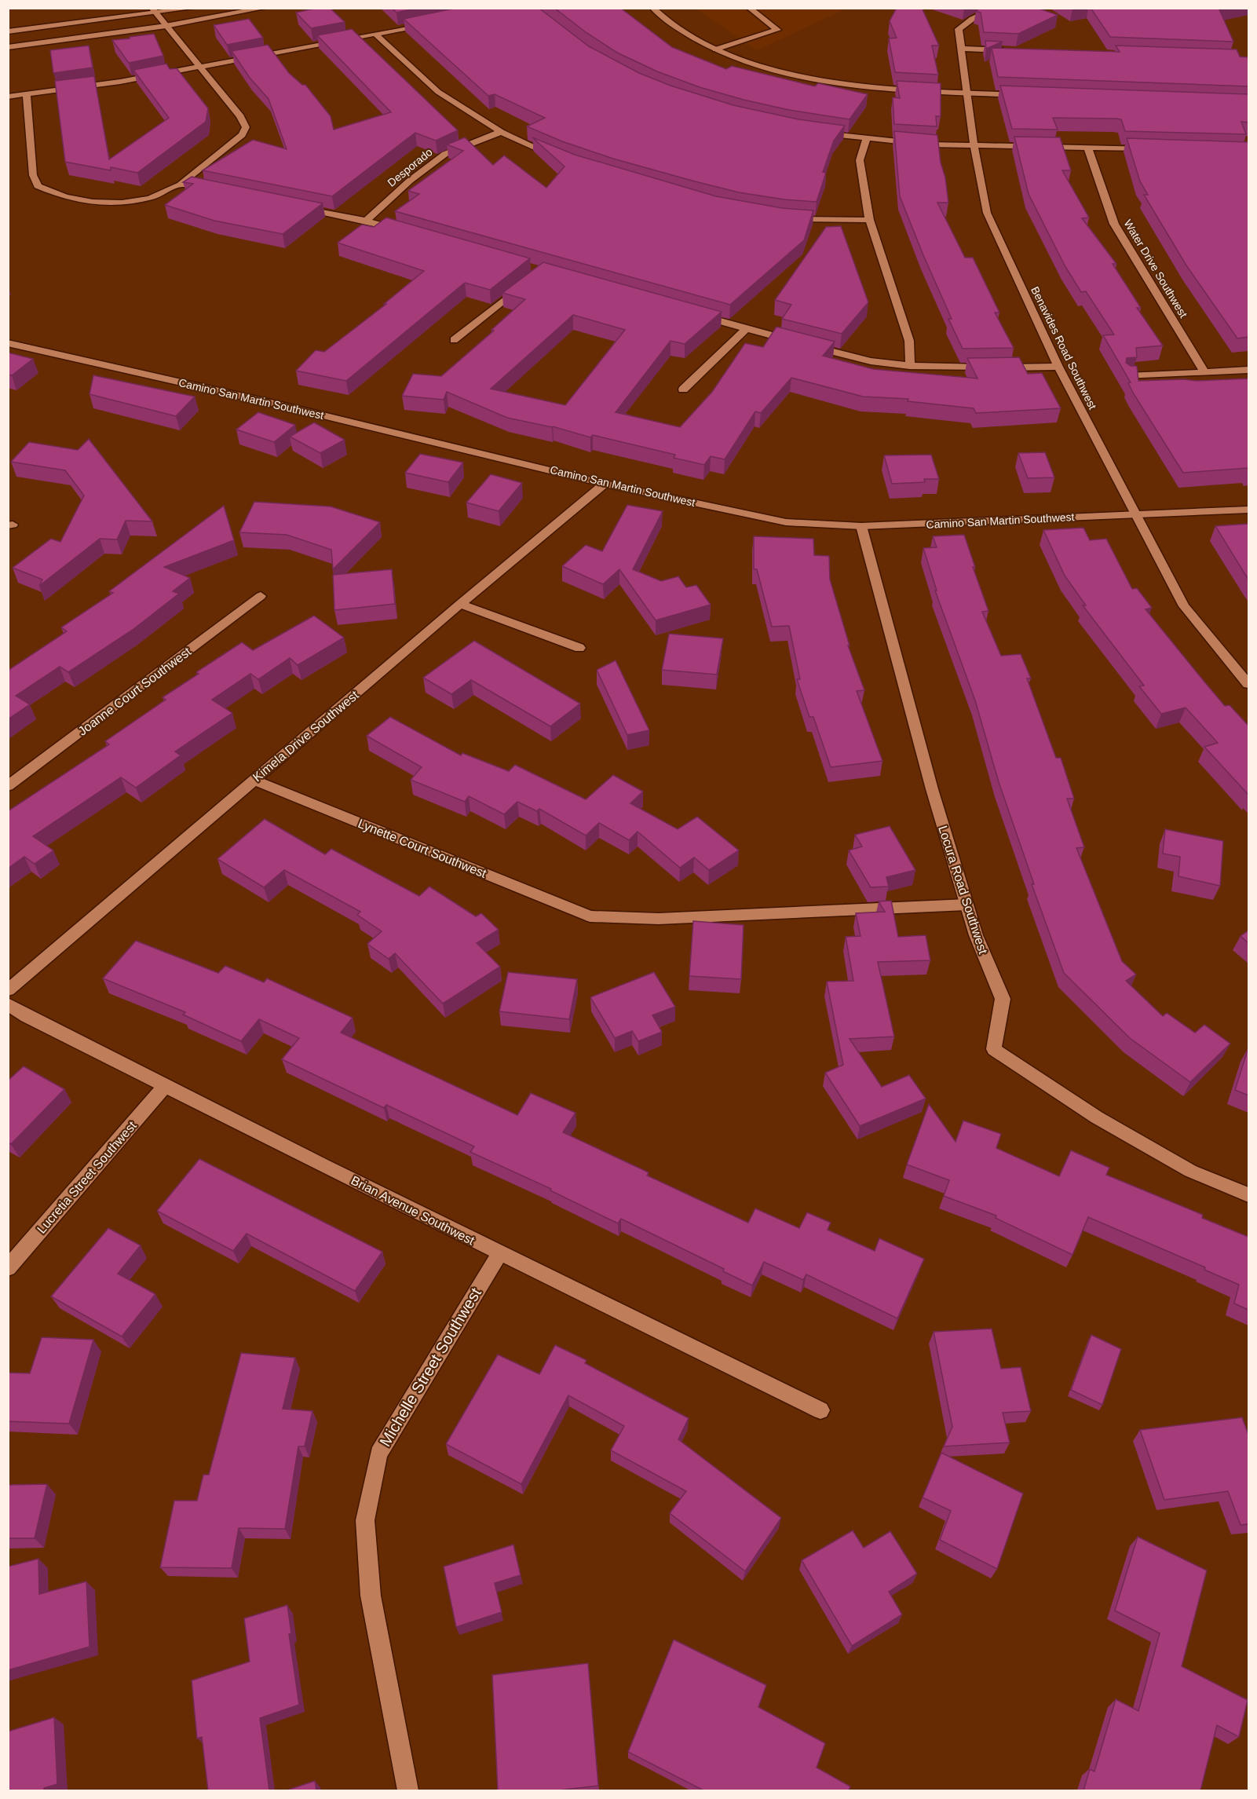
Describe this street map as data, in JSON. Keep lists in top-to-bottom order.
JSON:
{
  "streets": {
    "street": [
      "Desporado",
      "Water Drive Southwest",
      "Benavides Road Southwest",
      "Camino San Martin Southwest",
      "Joanne Court Southwest",
      "Kimela Drive Southwest",
      "Lynette Court Southwest",
      "Locura Road Southwest",
      "Lucretia Street Southwest",
      "Brian Avenue Southwest",
      "Michelle Street Southwest"
    ]
  },
  "crossings": [
    ["Benavides Road Southwest", "Camino San Martin Southwest"],
    ["Camino San Martin Southwest", "Kimela Drive Southwest"],
    ["Camino San Martin Southwest", "Locura Road Southwest"],
    ["Kimela Drive Southwest", "Lynette Court Southwest"],
    ["Lynette Court Southwest", "Locura Road Southwest"],
    ["Lucretia Street Southwest", "Brian Avenue Southwest"],
    ["Brian Avenue Southwest", "Michelle Street Southwest"]
  ]
}
